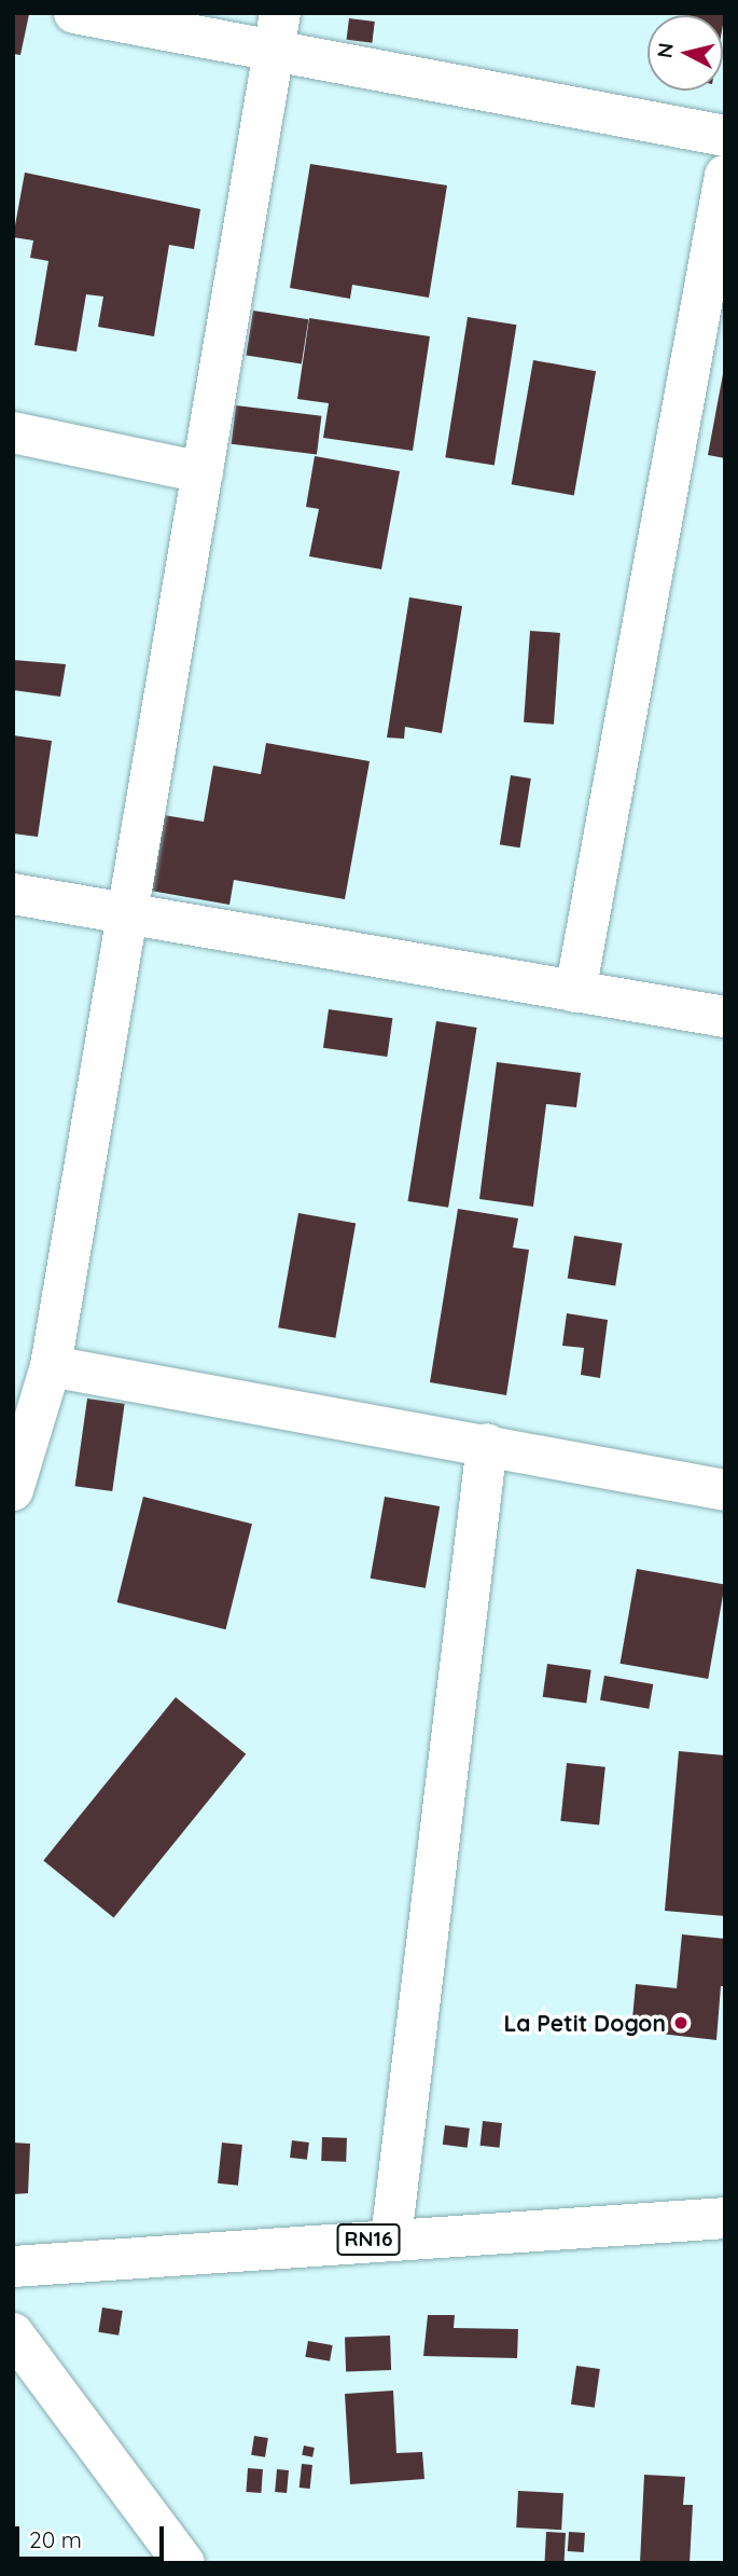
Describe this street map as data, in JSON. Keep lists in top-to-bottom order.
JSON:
{
  "streets": {
    "street": ["RN16"]
  },
  "places": ["La Petit Dogon"],
  "scale_bar": "20 m",
  "north": "left"
}
